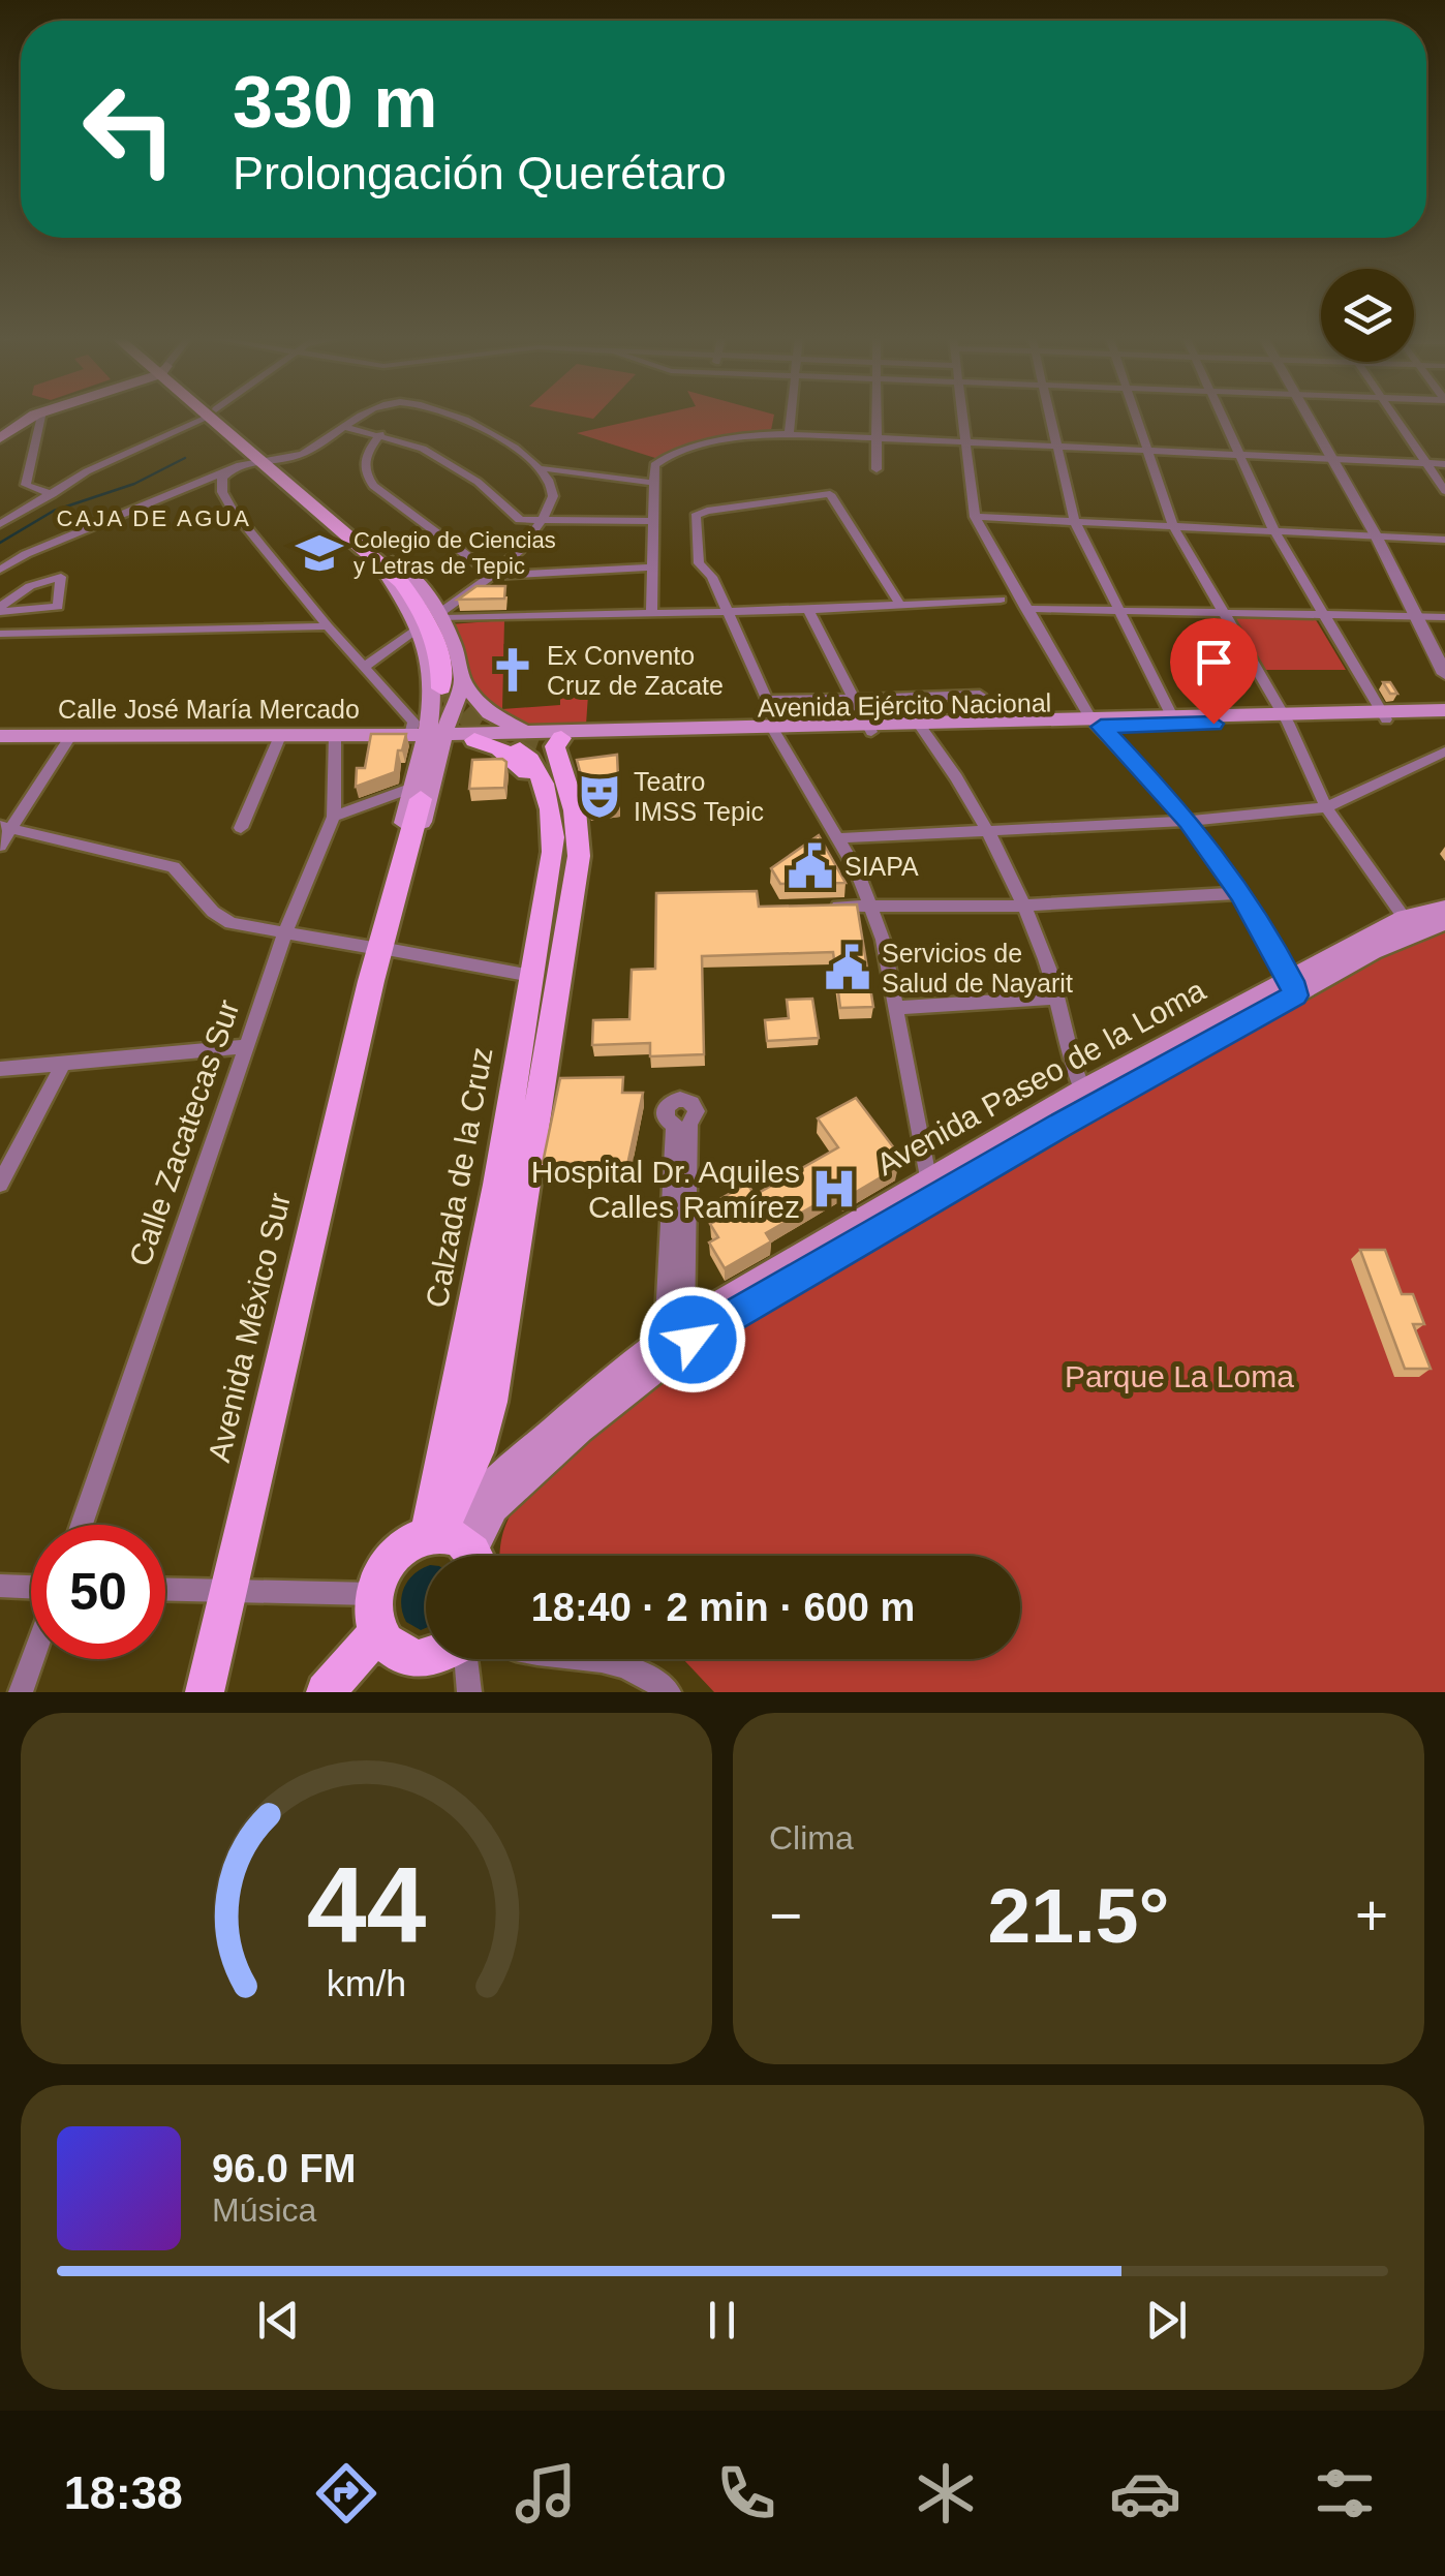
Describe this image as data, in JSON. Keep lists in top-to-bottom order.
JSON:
{
  "streets": {
    "main road": [
      "Avenida Ejército Nacional",
      "Calle José María Mercado",
      "Avenida Paseo de la Loma",
      "Calzada de la Cruz",
      "Avenida México Sur"
    ],
    "street": ["Calle Zacatecas Sur"]
  },
  "crossings": [
    ["Avenida Ejército Nacional", "Calle José María Mercado"],
    ["Avenida Ejército Nacional", "Calzada de la Cruz"],
    ["Avenida Ejército Nacional", "Avenida México Sur"],
    ["Calle José María Mercado", "Calle Zacatecas Sur"],
    ["Calle José María Mercado", "Avenida México Sur"],
    ["Avenida Paseo de la Loma", "Calzada de la Cruz"]
  ],
  "districts": ["CAJA DE AGUA"],
  "parks": ["Parque La Loma"],
  "places": {
    "school or university": ["Colegio de Ciencias y Letras de Tepic"],
    "church": ["Ex Convento Cruz de Zacate"],
    "theatre": ["Teatro IMSS Tepic"],
    "public building": ["SIAPA", "Servicios de Salud de Nayarit"],
    "hospital": ["Hospital Dr. Aquiles Calles Ramírez"]
  },
  "page": {
    "turn": ["330 m", "Prolongación Querétaro"],
    "limit": "50",
    "trip": "18:40 · 2 min · 600 m",
    "tile": "Clima",
    "heat": ["−", "21.5°", "+"],
    "song": ["96.0 FM", "Música"],
    "tabs": "18:38",
    "gauge": ["44", "km/h"]
  }
}
